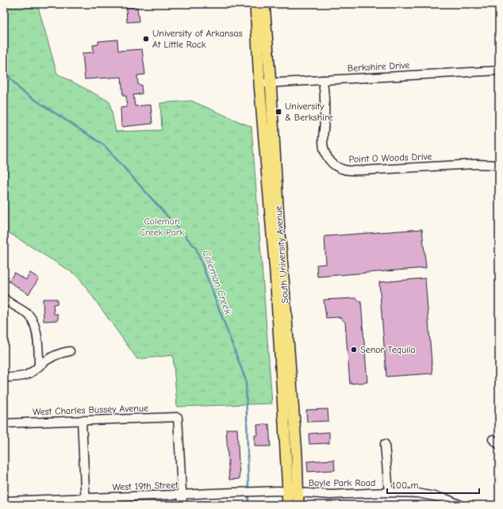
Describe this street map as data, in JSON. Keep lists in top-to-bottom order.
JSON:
{
  "streets": {
    "main road": ["South University Avenue"],
    "street": [
      "Berkshire Drive",
      "Point O Woods Drive",
      "West Charles Bussey Avenue",
      "Boyle Park Road",
      "West 19th Street"
    ]
  },
  "crossings": [
    ["Berkshire Drive", "Point O Woods Drive"],
    ["Berkshire Drive", "South University Avenue"],
    ["South University Avenue", "Boyle Park Road"],
    ["South University Avenue", "West 19th Street"],
    ["West Charles Bussey Avenue", "West 19th Street"],
    ["Boyle Park Road", "West 19th Street"]
  ],
  "water": ["Coleman Creek"],
  "parks": ["Coleman Creek Park"],
  "places": {
    "other": ["University of Arkansas At Little Rock", "Senor Tequila"],
    "transit": ["University & Berkshire"]
  },
  "scale_bar": "100 m"
}
